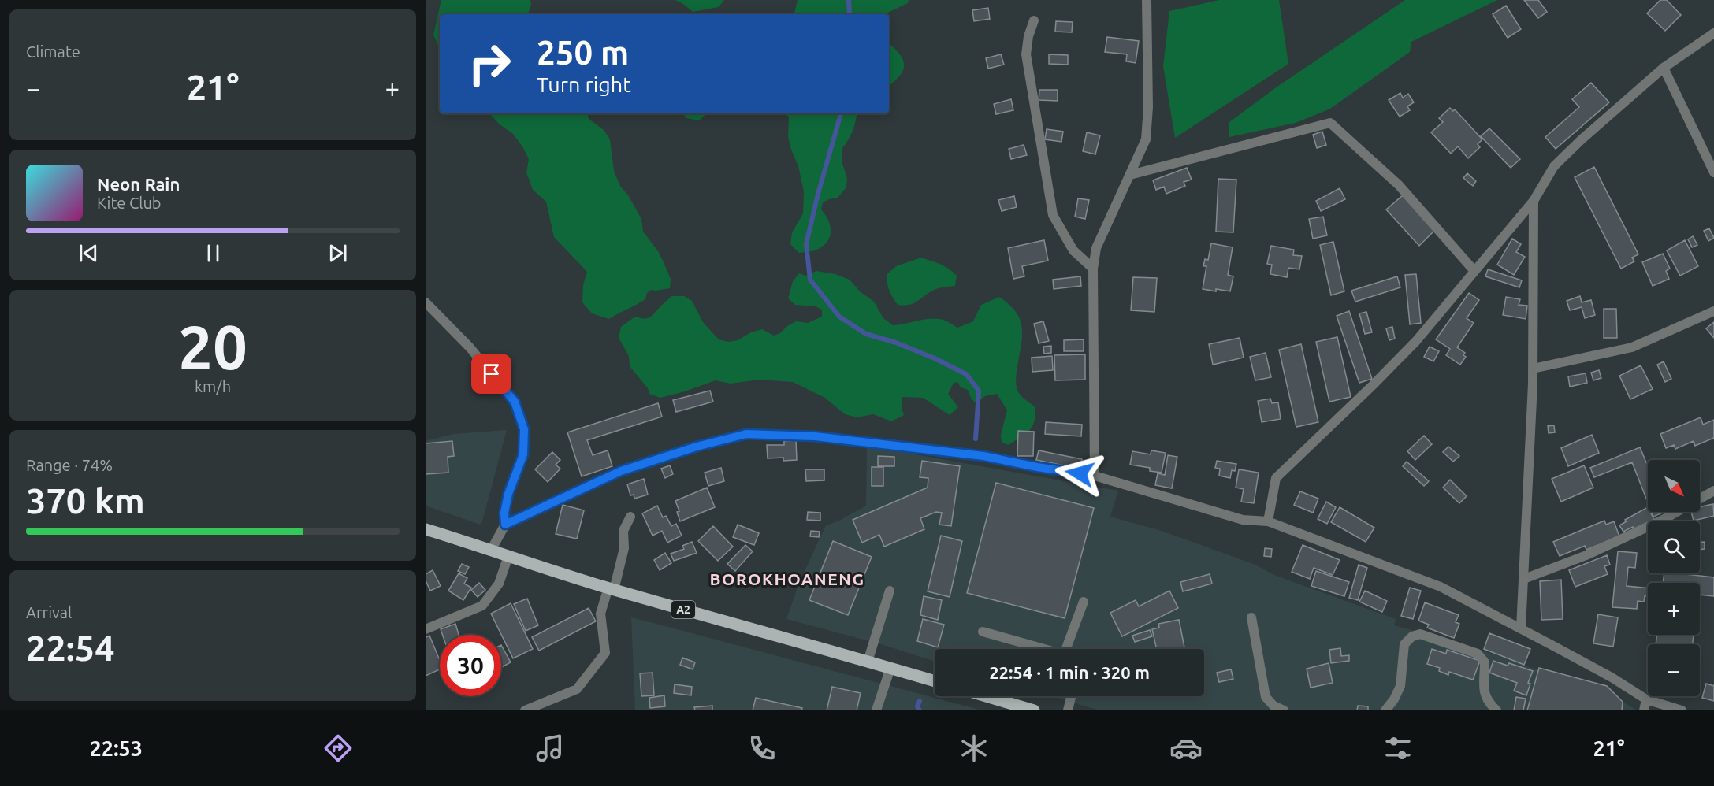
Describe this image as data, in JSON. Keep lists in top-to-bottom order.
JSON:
{
  "streets": {
    "main road": ["A2"]
  },
  "districts": ["BOROKHOANENG"],
  "north": "bottom right",
  "page": {
    "tile": [
      "Climate",
      ["20", "km/h"],
      ["Range · 74%", "370 km"],
      ["Arrival", "22:54"]
    ],
    "turn": ["250 m", "Turn right"],
    "heat": ["−", "21°", "+"],
    "song": ["Neon Rain", "Kite Club"],
    "map_buttons": ["+", "−"],
    "limit": "30",
    "trip": "22:54 · 1 min · 320 m",
    "tabs": ["22:53", "21°"]
  }
}
